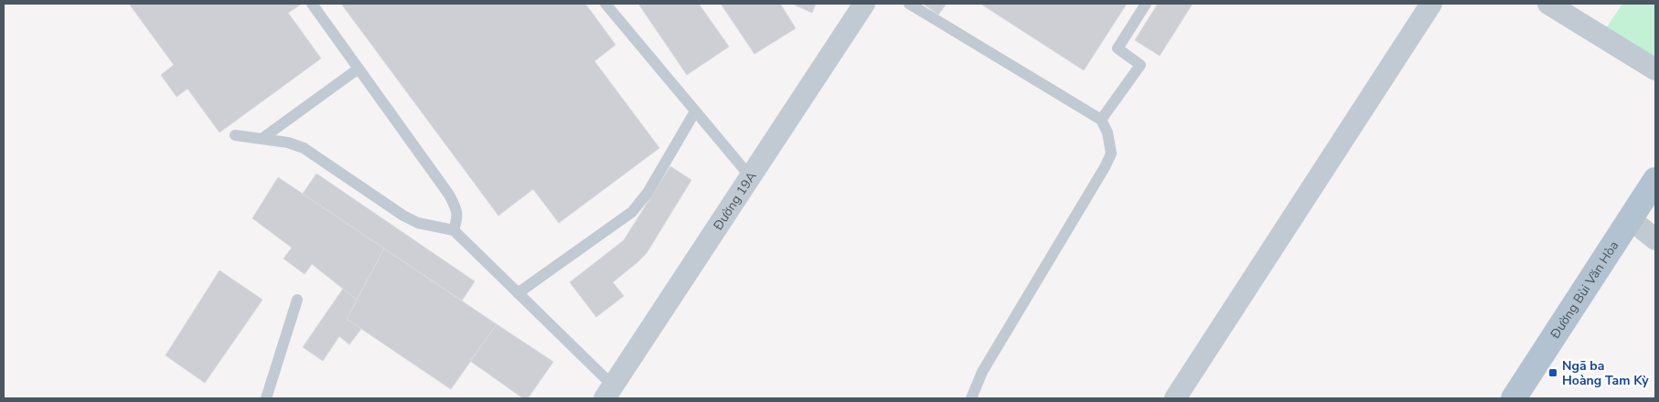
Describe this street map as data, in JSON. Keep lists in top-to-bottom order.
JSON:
{
  "streets": {
    "main road": ["Đường Bùi Văn Hòa"],
    "street": ["Đường 19A"]
  },
  "places": {
    "transit": ["Ngã ba Hoàng Tam Kỳ"]
  }
}
